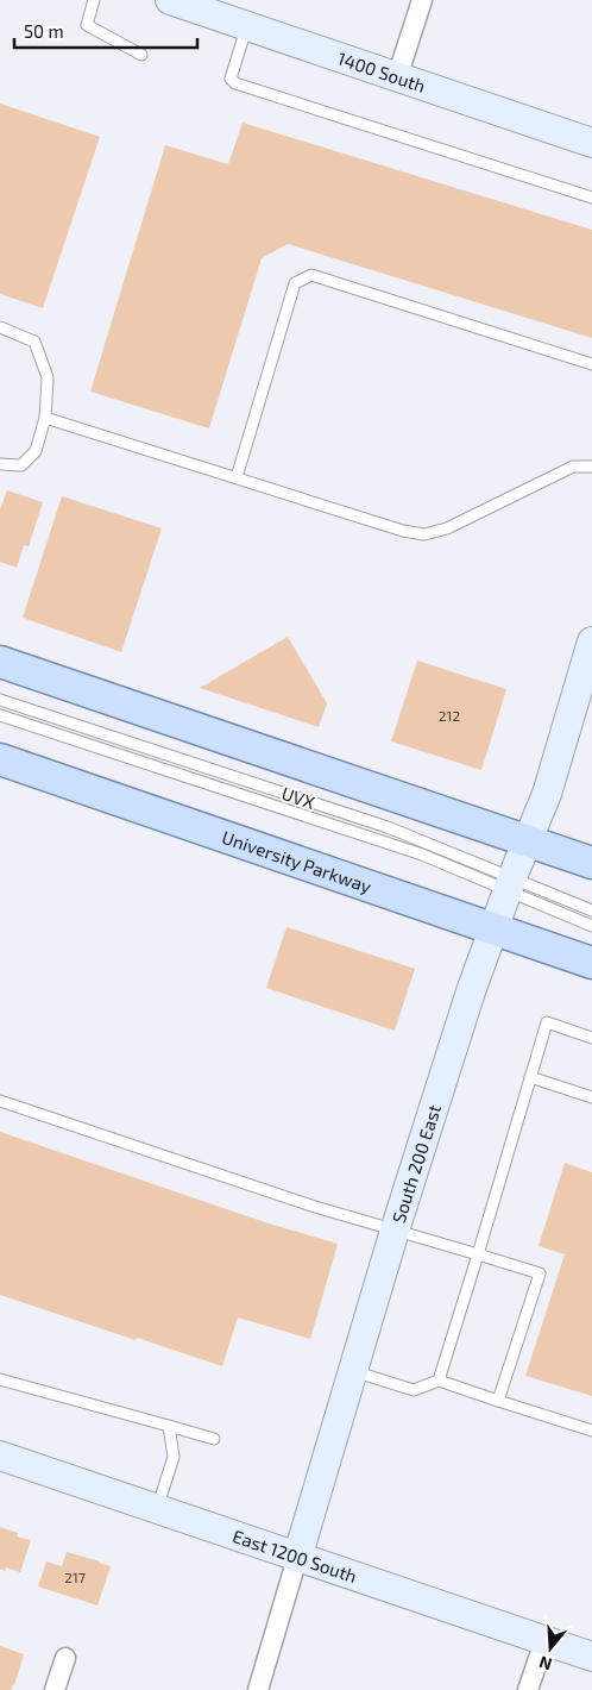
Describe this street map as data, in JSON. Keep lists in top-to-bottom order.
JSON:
{
  "streets": {
    "main road": ["University Parkway"],
    "street": ["1400 South", "South 200 East", "East 1200 South"],
    "lane": ["UVX"]
  },
  "crossings": [
    ["UVX", "South 200 East"],
    ["University Parkway", "South 200 East"],
    ["South 200 East", "East 1200 South"]
  ],
  "house_numbers": ["212", "217"],
  "scale_bar": "50 m",
  "north": "bottom"
}
